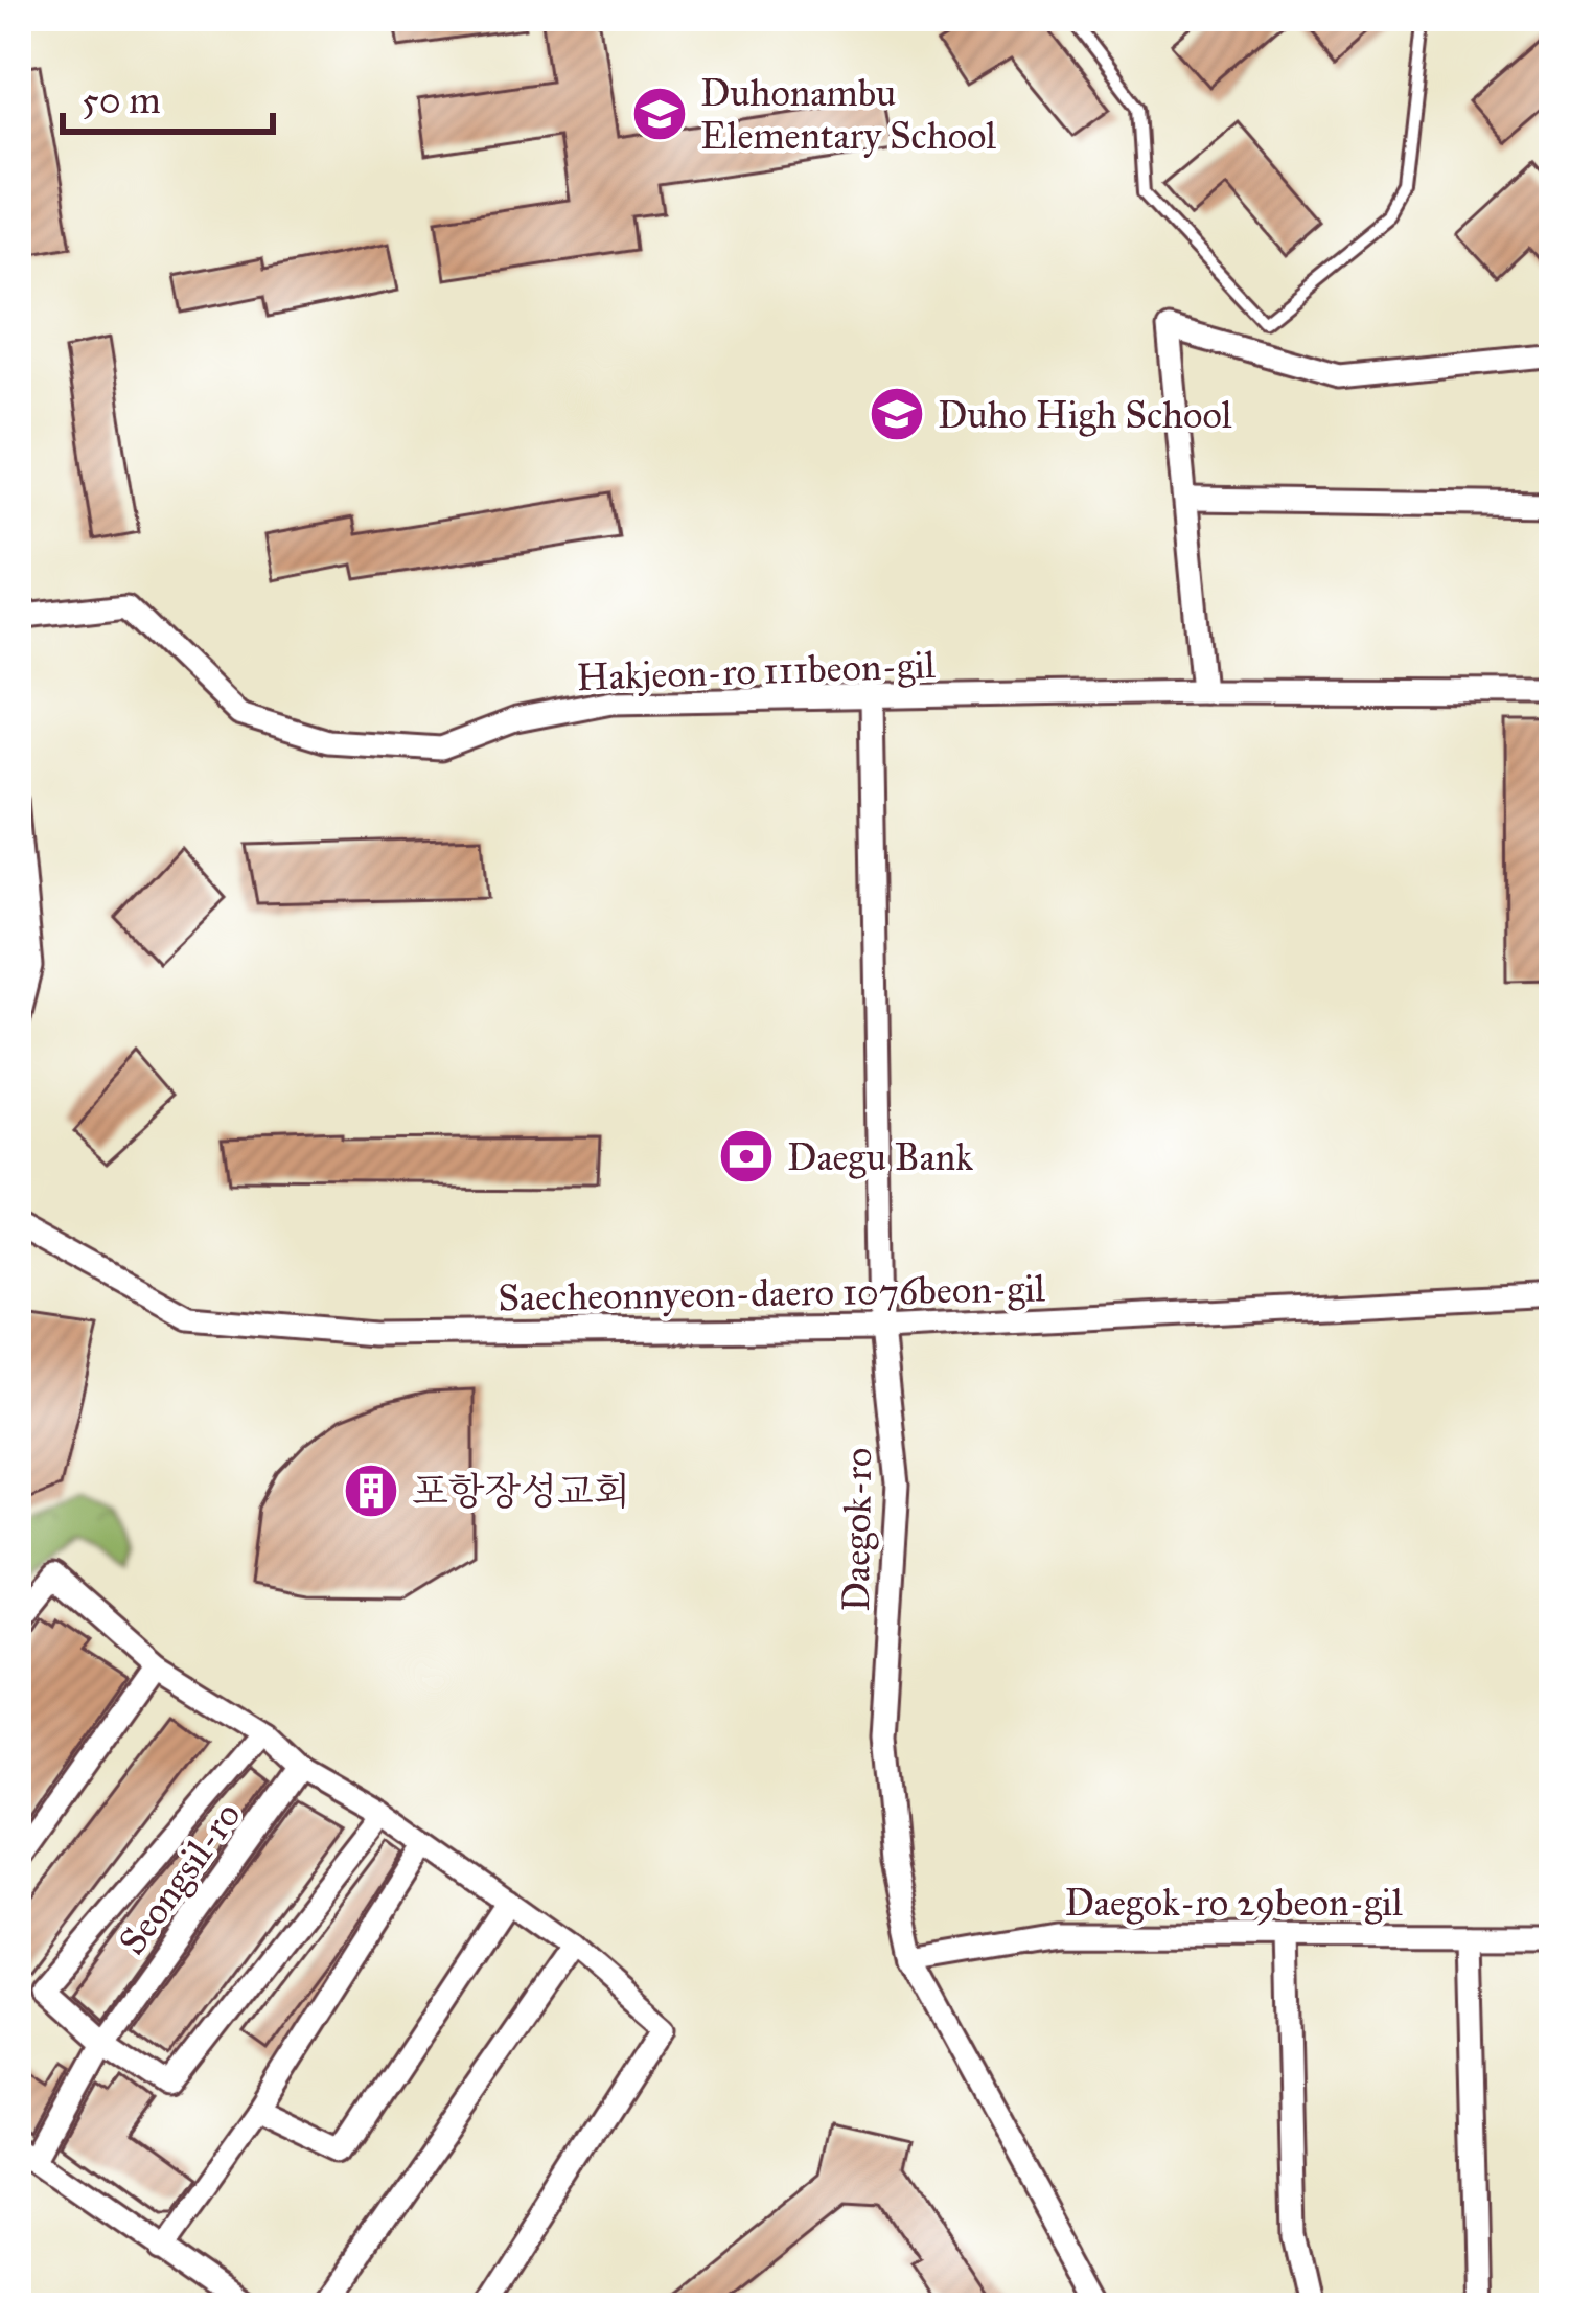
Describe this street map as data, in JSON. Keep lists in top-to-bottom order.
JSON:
{
  "streets": {
    "street": [
      "Hakjeon-ro 111beon-gil",
      "Saecheonnyeon-daero 1076beon-gil",
      "Daegok-ro",
      "Seongsil-ro",
      "Daegok-ro 29beon-gil"
    ]
  },
  "crossings": [
    ["Hakjeon-ro 111beon-gil", "Daegok-ro"],
    ["Saecheonnyeon-daero 1076beon-gil", "Daegok-ro"],
    ["Daegok-ro", "Daegok-ro 29beon-gil"]
  ],
  "places": {
    "school or university": ["Duhonambu Elementary School", "Duho High School"],
    "bank": ["Daegu Bank"],
    "building": ["포항장성교회"]
  },
  "scale_bar": "50 m"
}
